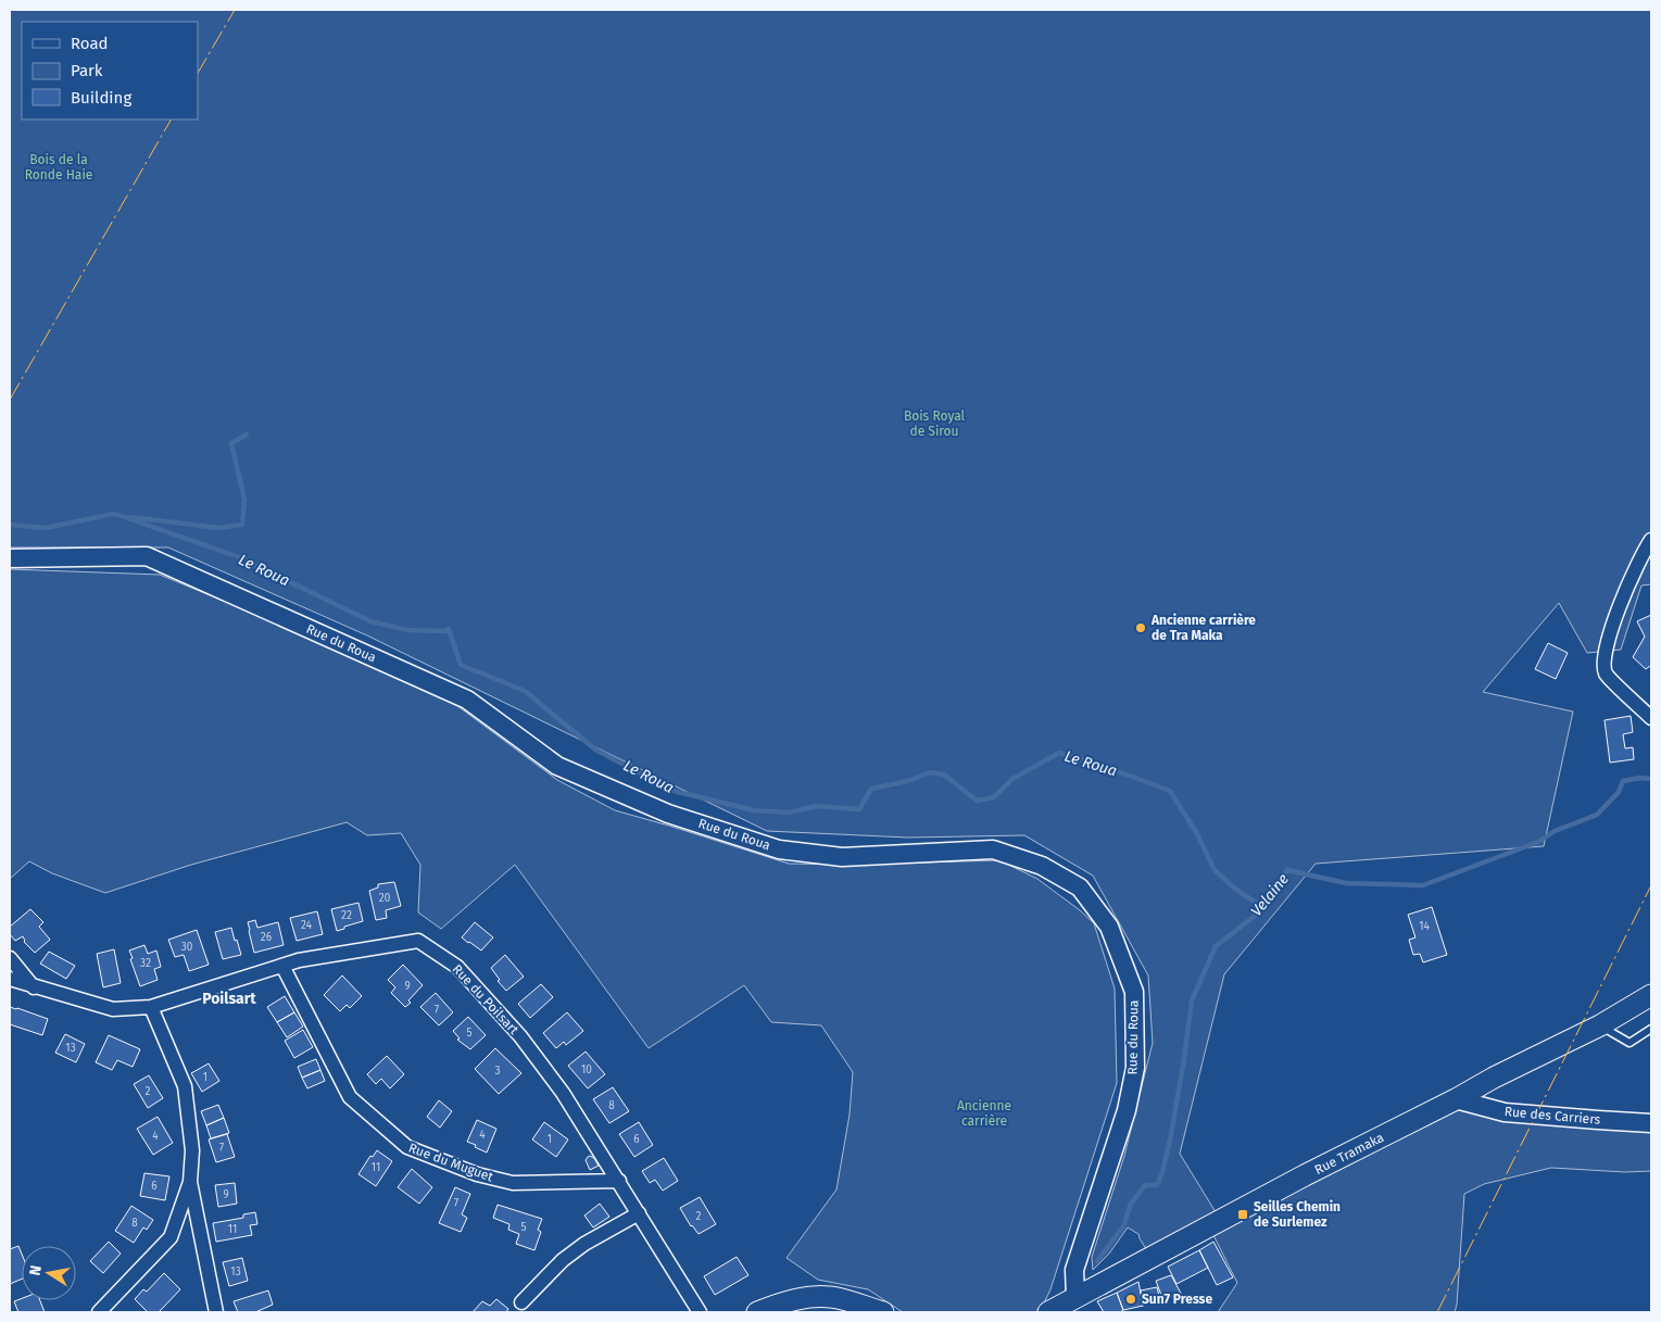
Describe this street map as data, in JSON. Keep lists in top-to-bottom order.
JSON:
{
  "streets": {
    "main road": ["Rue Tramaka"],
    "street": [
      "Rue du Roua",
      "Rue du Poilsart",
      "Rue des Carriers",
      "Rue du Muguet"
    ]
  },
  "crossings": [
    ["Rue du Roua", "Rue Tramaka"],
    ["Rue du Poilsart", "Rue du Muguet"],
    ["Rue des Carriers", "Rue Tramaka"]
  ],
  "districts": ["Poilsart"],
  "water": ["Le Roua", "Velaine"],
  "parks": ["Bois de la Ronde Haie", "Bois Royal de Sirou", "Ancienne carrière"],
  "places": {
    "other": ["Ancienne carrière de Tra Maka", "Sun7 Presse"],
    "transit": ["Seilles Chemin de Surlemez"]
  },
  "house_numbers": [
    "20",
    "22",
    "24",
    "14",
    "26",
    "30",
    "32",
    "9",
    "7",
    "5",
    "13",
    "10",
    "3",
    "1",
    "2",
    "8",
    "4",
    "4",
    "1",
    "6",
    "7",
    "11",
    "6",
    "9",
    "7",
    "2",
    "8",
    "5",
    "11",
    "13"
  ],
  "legend": ["Road", "Park", "Building"],
  "north": "left"
}
